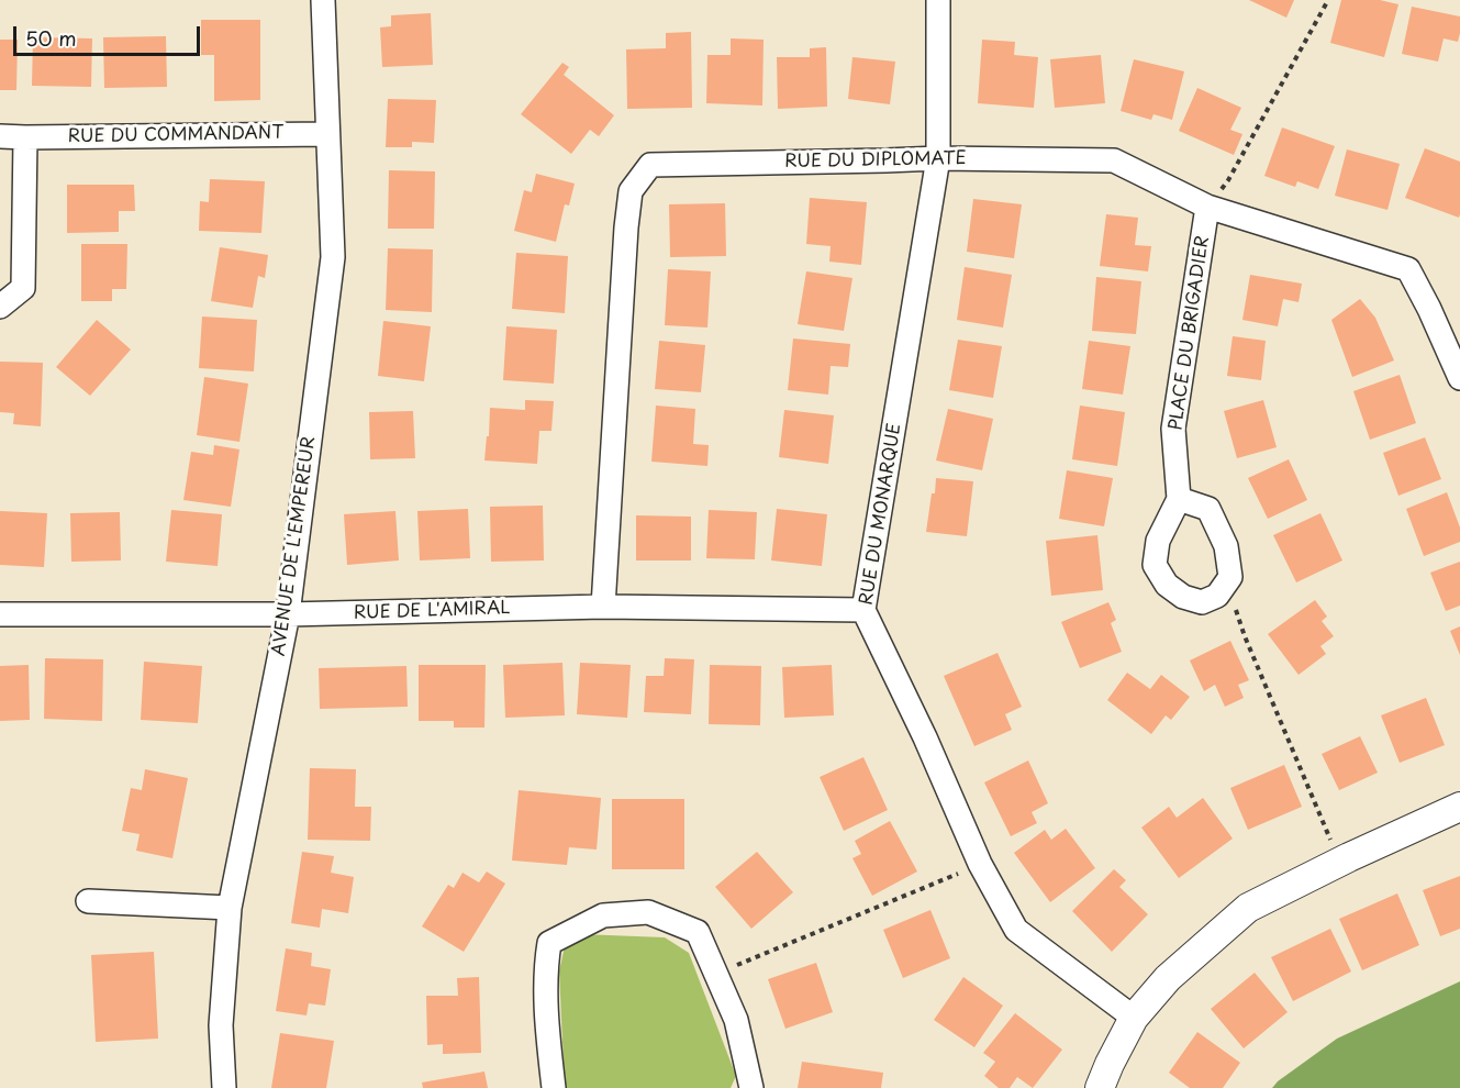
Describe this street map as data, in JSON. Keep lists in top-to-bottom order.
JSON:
{
  "streets": {
    "street": [
      "RUE DU COMMANDANT",
      "RUE DU DIPLOMATE",
      "PLACE DU BRIGADIER",
      "RUE DU MONARQUE",
      "AVENUE DE L'EMPEREUR",
      "RUE DE L'AMIRAL"
    ]
  },
  "crossings": [
    ["RUE DU COMMANDANT", "AVENUE DE L'EMPEREUR"],
    ["RUE DU DIPLOMATE", "PLACE DU BRIGADIER"],
    ["RUE DU DIPLOMATE", "RUE DU MONARQUE"],
    ["RUE DU DIPLOMATE", "RUE DE L'AMIRAL"],
    ["RUE DU MONARQUE", "RUE DE L'AMIRAL"],
    ["AVENUE DE L'EMPEREUR", "RUE DE L'AMIRAL"]
  ],
  "scale_bar": "50 m"
}
